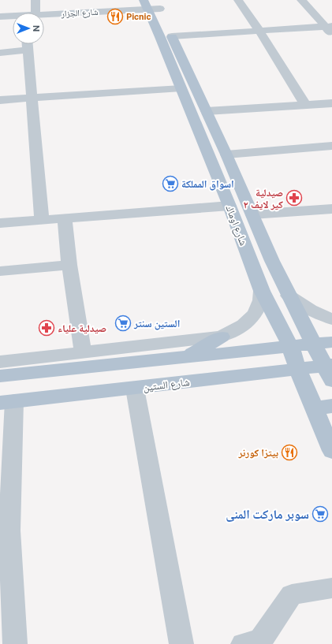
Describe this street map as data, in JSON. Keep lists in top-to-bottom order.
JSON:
{
  "streets": {
    "main road": ["شارع اوماك", "شارع الستين"],
    "street": ["شارع الجزار"]
  },
  "crossings": [
    ["شارع الجزار", "شارع اوماك"],
    ["شارع اوماك", "شارع الستين"]
  ],
  "places": {
    "restaurant": ["Picnic", "بيتزا كورنر"],
    "supermarket": ["اسواق المملكة", "الستين سنتر", "سوبر ماركت المنى"],
    "pharmacy": ["صيدلية كير لايف ٢", "صيدلية علياء"]
  },
  "north": "right"
}
